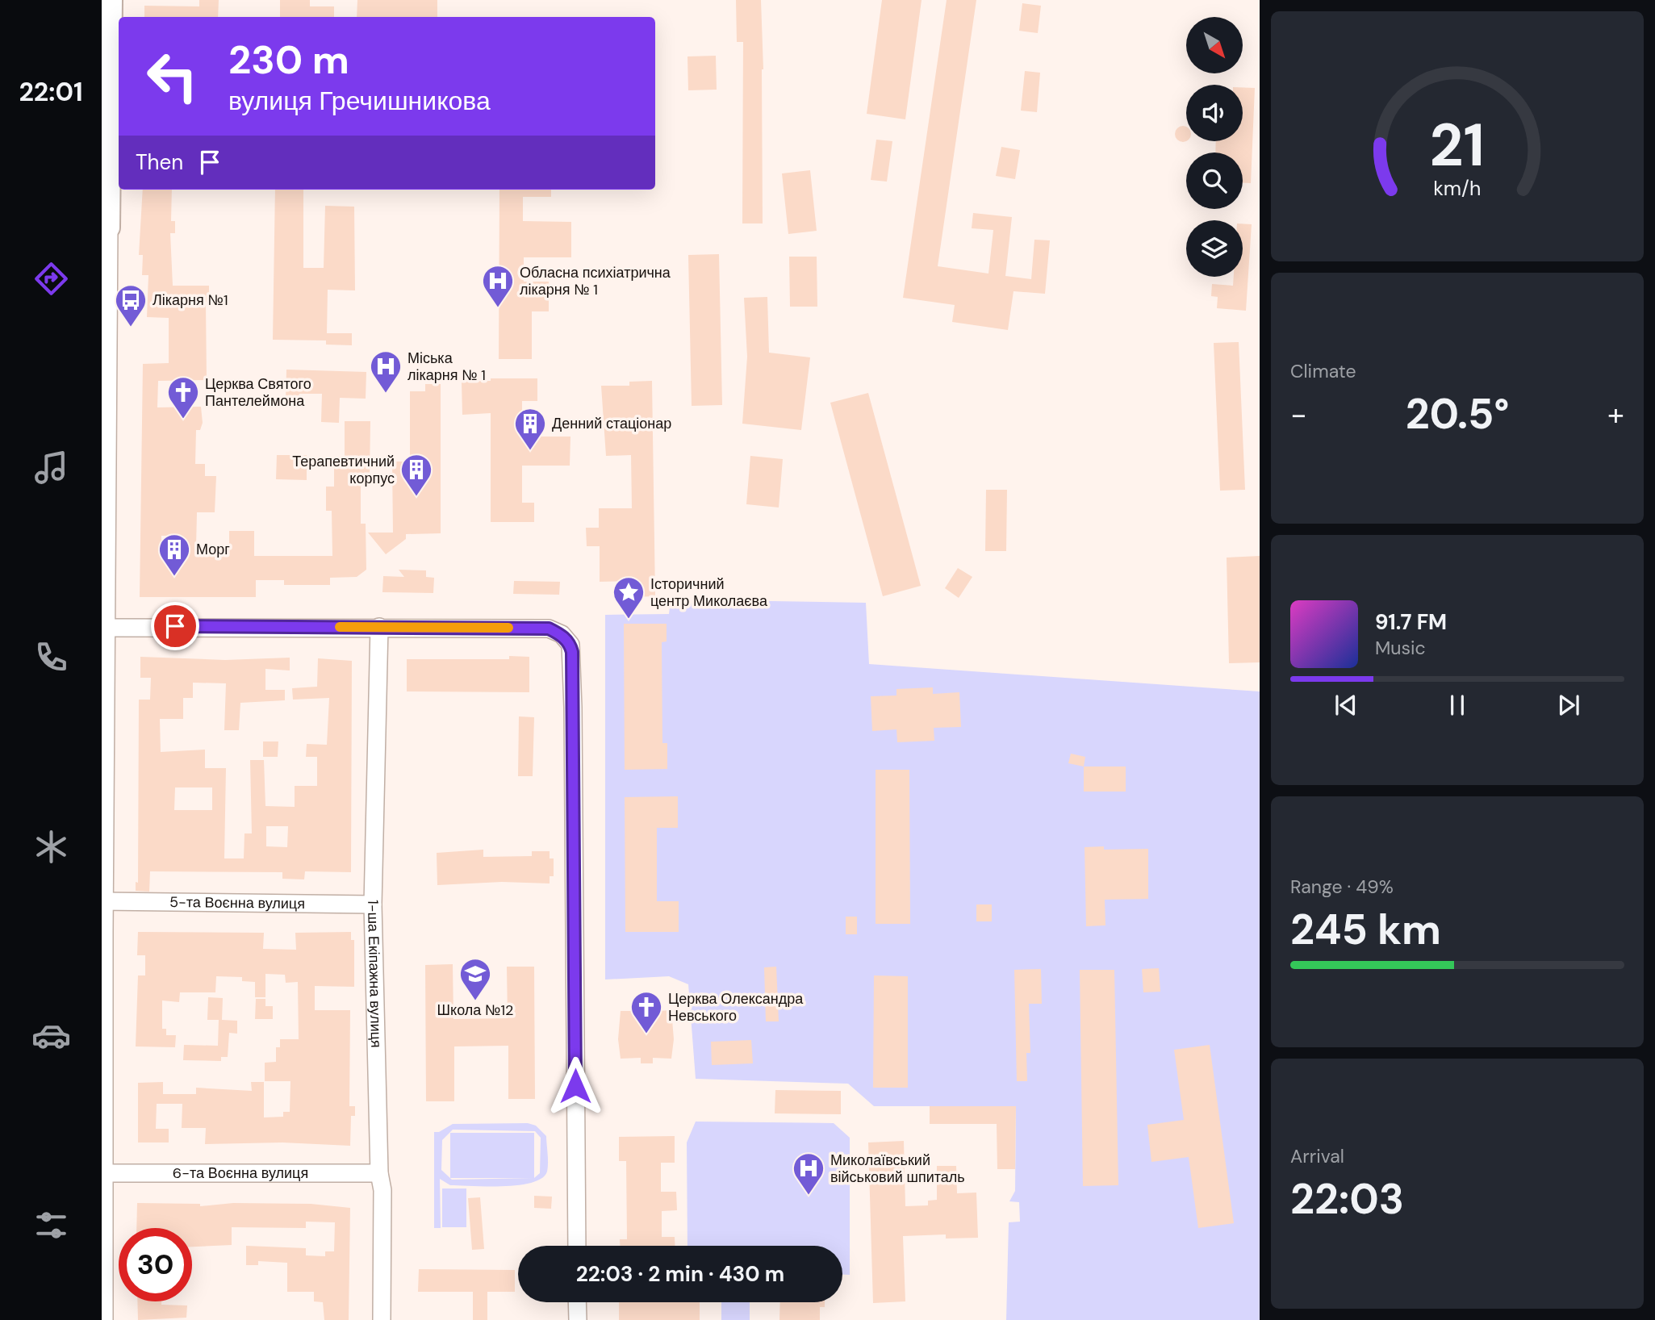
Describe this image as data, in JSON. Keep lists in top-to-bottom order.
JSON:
{
  "streets": {
    "street": ["5-та Воєнна вулиця", "1-ша Екіпажна вулиця", "6-та Воєнна вулиця"]
  },
  "crossings": [
    ["5-та Воєнна вулиця", "1-ша Екіпажна вулиця"],
    ["1-ша Екіпажна вулиця", "6-та Воєнна вулиця"]
  ],
  "places": {
    "hospital": ["Обласна психіатрична лікарня № 1", "Міська лікарня № 1", "Миколаївський військовий шпиталь"],
    "bus stop": ["Лікарня №1"],
    "church": ["Церква Святого Пантелеймона", "Церква Олександра Невського"],
    "building": ["Денний стаціонар", "Терапевтичний корпус", "Морг"],
    "place": ["Історичний центр Миколаєва"],
    "school or university": ["Школа №12"]
  },
  "north": "bottom right",
  "page": {
    "tabs": "22:01",
    "turn": ["230 m", "вулиця Гречишникова"],
    "then": "Then",
    "tile": [
      "Climate",
      ["Range · 49%", "245 km"],
      ["Arrival", "22:03"]
    ],
    "heat": ["−", "20.5°", "+"],
    "song": ["91.7 FM", "Music"],
    "limit": "30",
    "trip": "22:03 · 2 min · 430 m",
    "gauge": ["21", "km/h"]
  }
}
